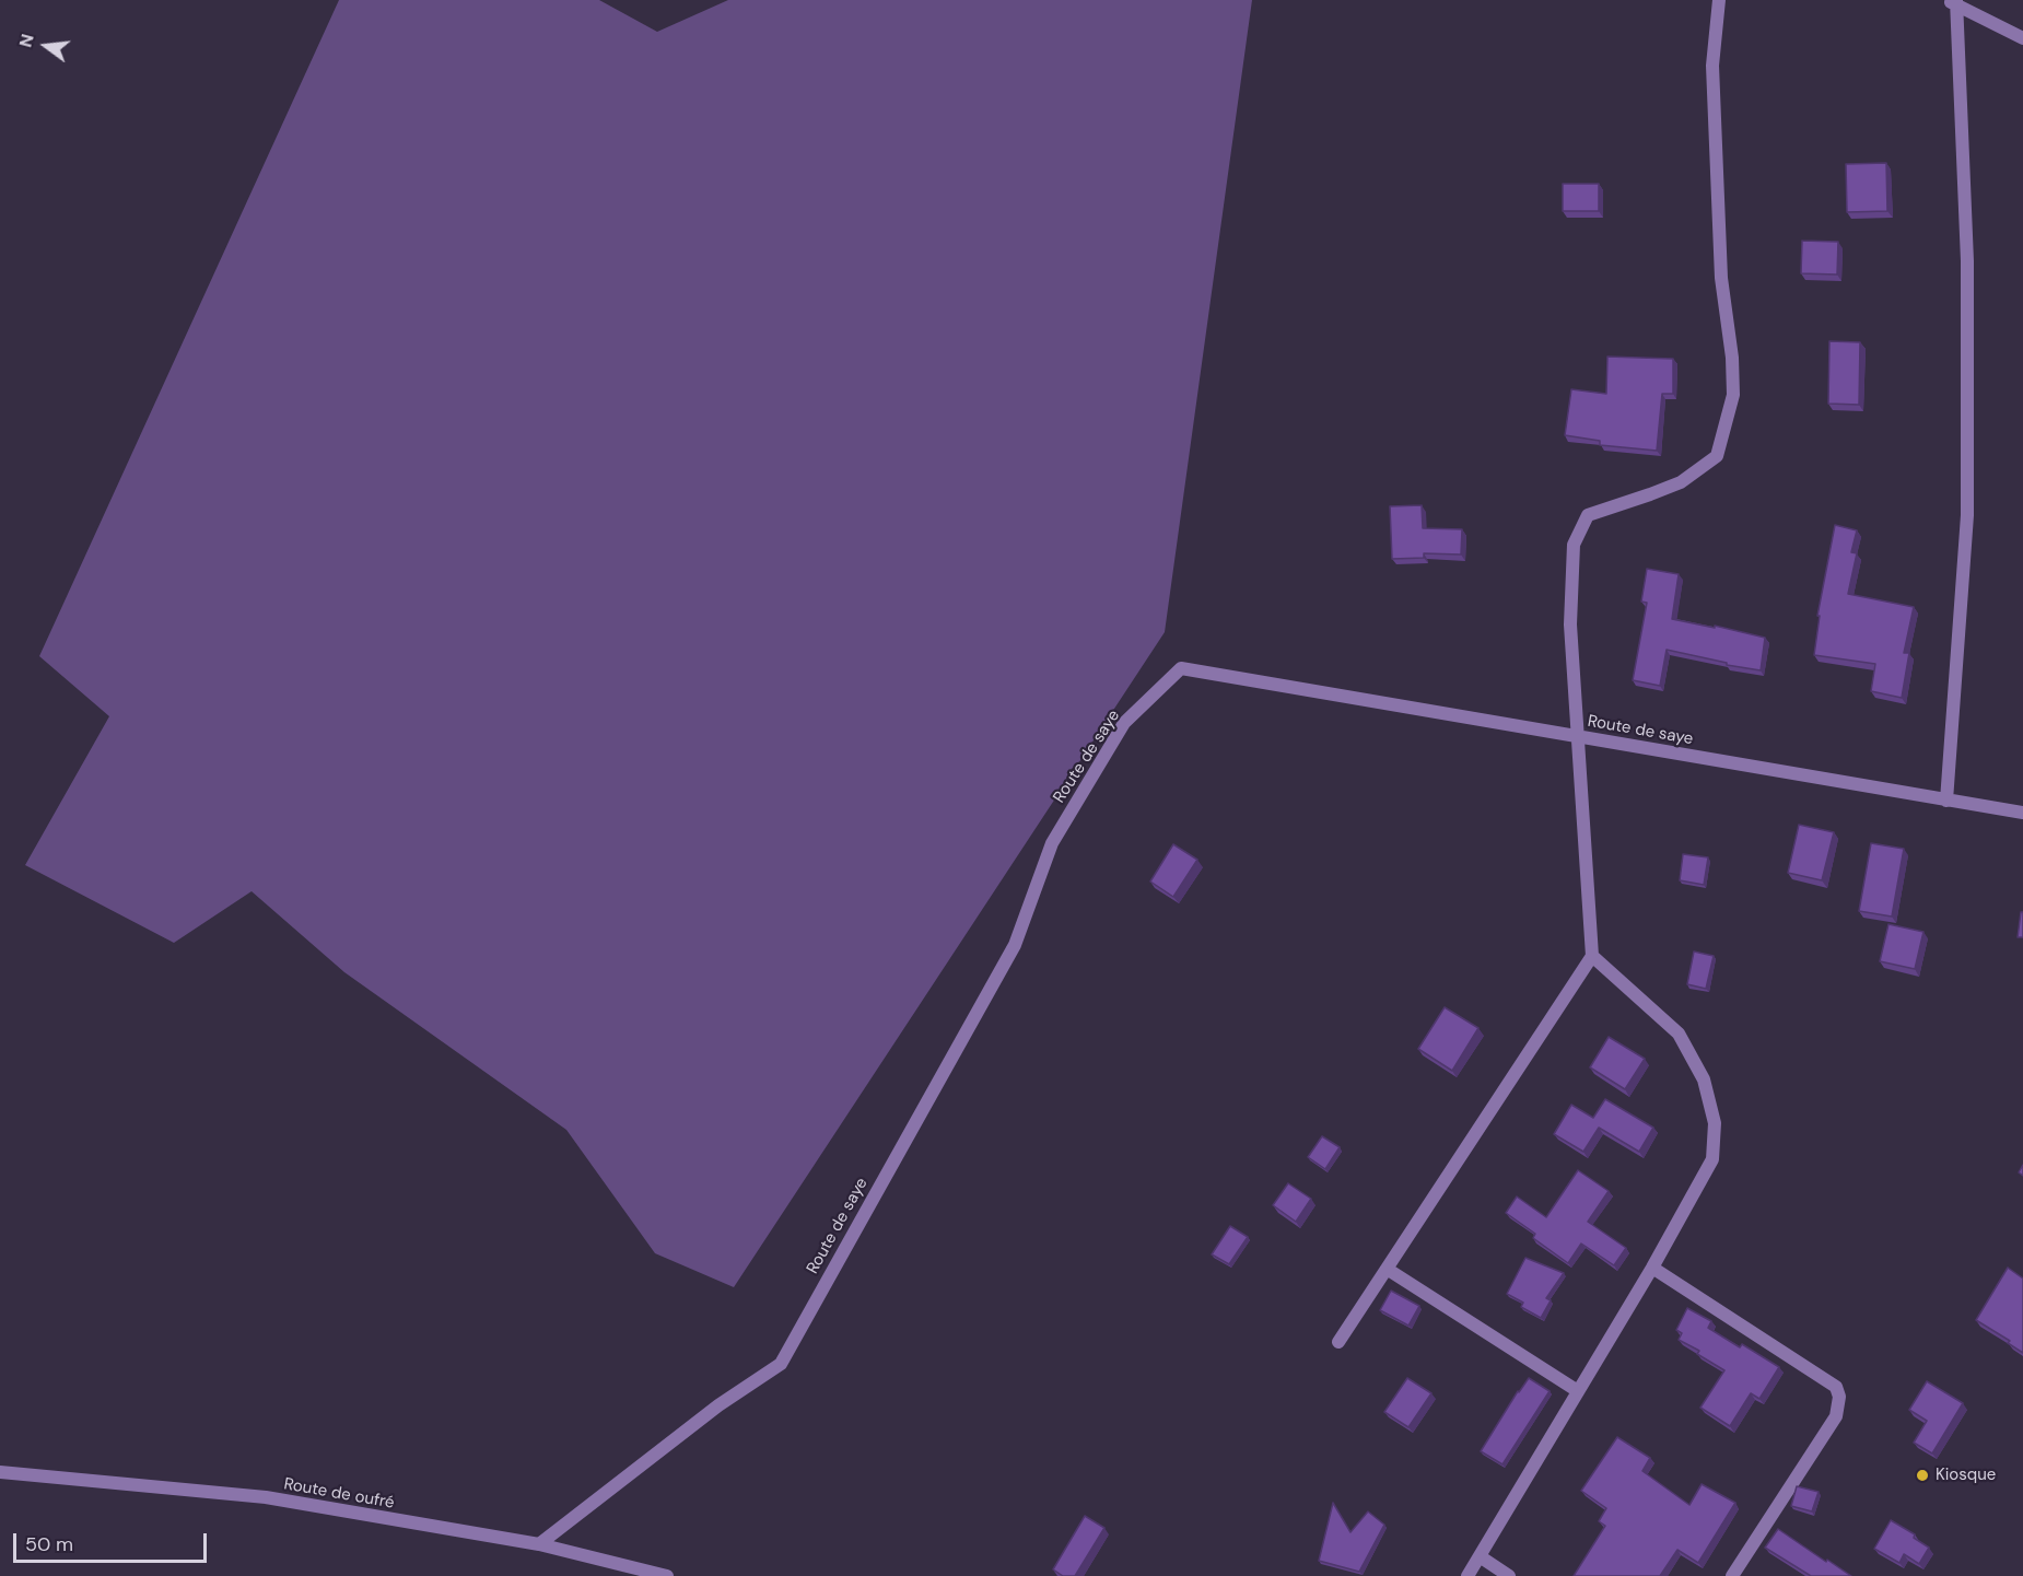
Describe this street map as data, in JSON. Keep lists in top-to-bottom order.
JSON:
{
  "streets": {
    "street": ["Route de saye", "Route de oufré"]
  },
  "crossings": [
    ["Route de saye", "Route de oufré"]
  ],
  "places": ["Kiosque"],
  "scale_bar": "50 m",
  "north": "left"
}
